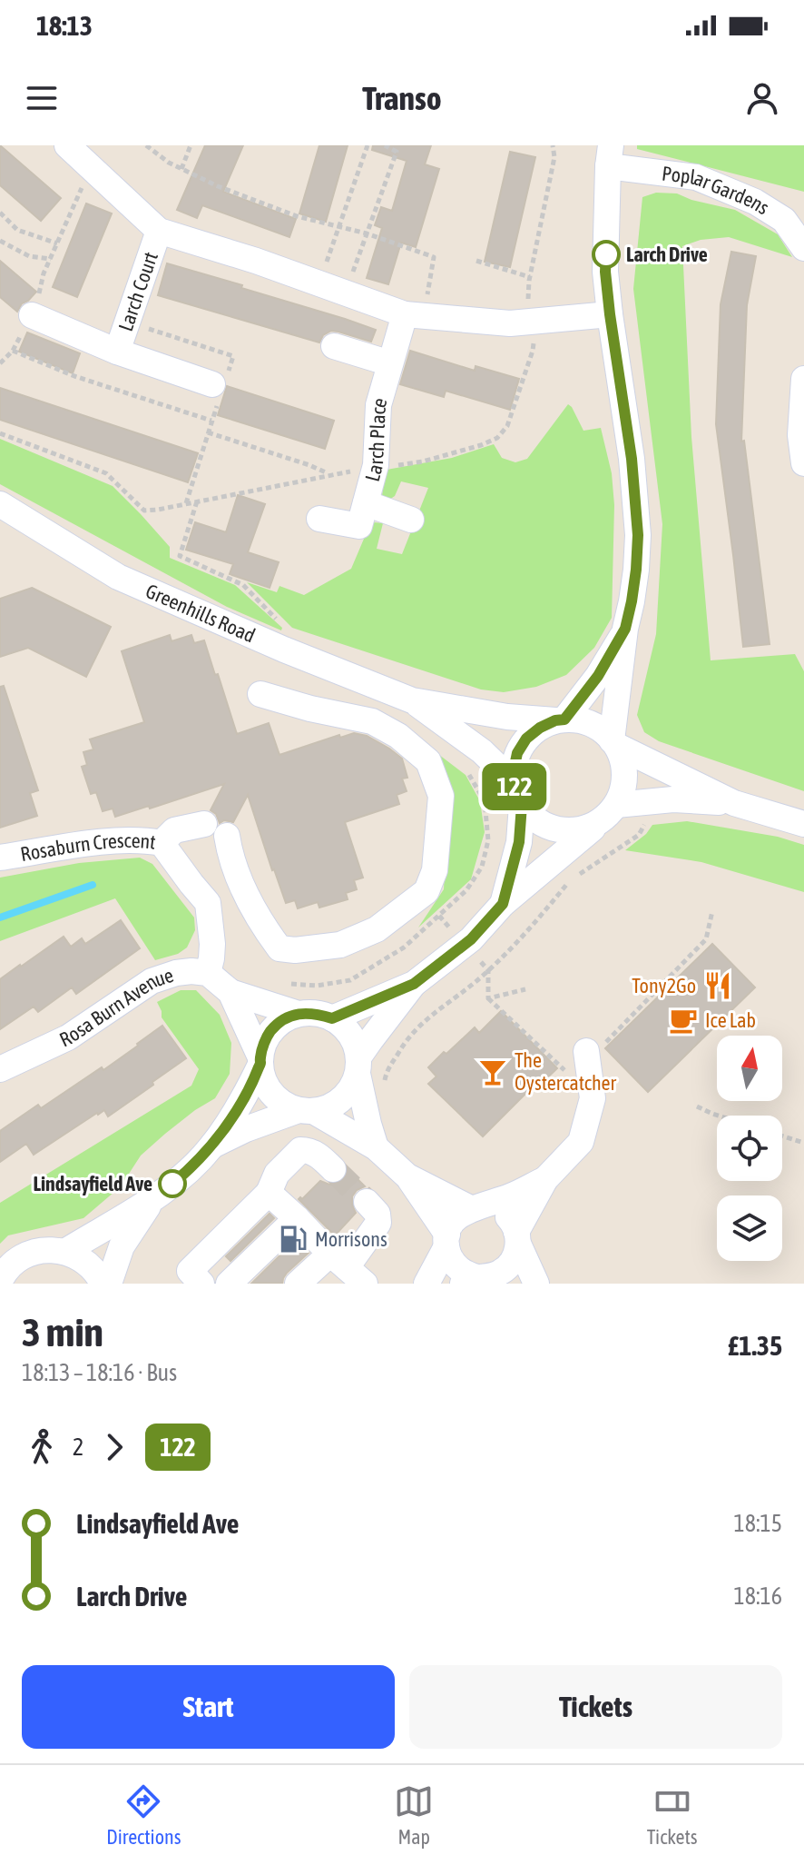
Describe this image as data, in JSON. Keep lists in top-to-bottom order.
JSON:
{
  "streets": {
    "street": [
      "Poplar Gardens",
      "Larch Court",
      "Larch Place",
      "Greenhills Road",
      "Rosaburn Crescent",
      "Rosa Burn Avenue"
    ]
  },
  "places": {
    "other": ["Larch Drive", "Lindsayfield Ave"],
    "restaurant": ["Tony2Go"],
    "cafe": ["Ice Lab"],
    "bar": ["The Oystercatcher"],
    "fuel station": ["Morrisons"]
  },
  "lines": ["bus line 122"],
  "north": "top",
  "page": {
    "status": "18:13",
    "header": "Transo",
    "on_map": "122",
    "heading": ["3 min", "18:13 – 18:16 · Bus", "£1.35"],
    "legs": ["2", "122"],
    "list": [
      {
        "name": "Lindsayfield Ave",
        "value": "18:15"
      },
      {
        "name": "Larch Drive",
        "value": "18:16"
      }
    ],
    "buttons": ["Start", "Tickets"],
    "tabs": ["Directions", "Map", "Tickets"]
  }
}
